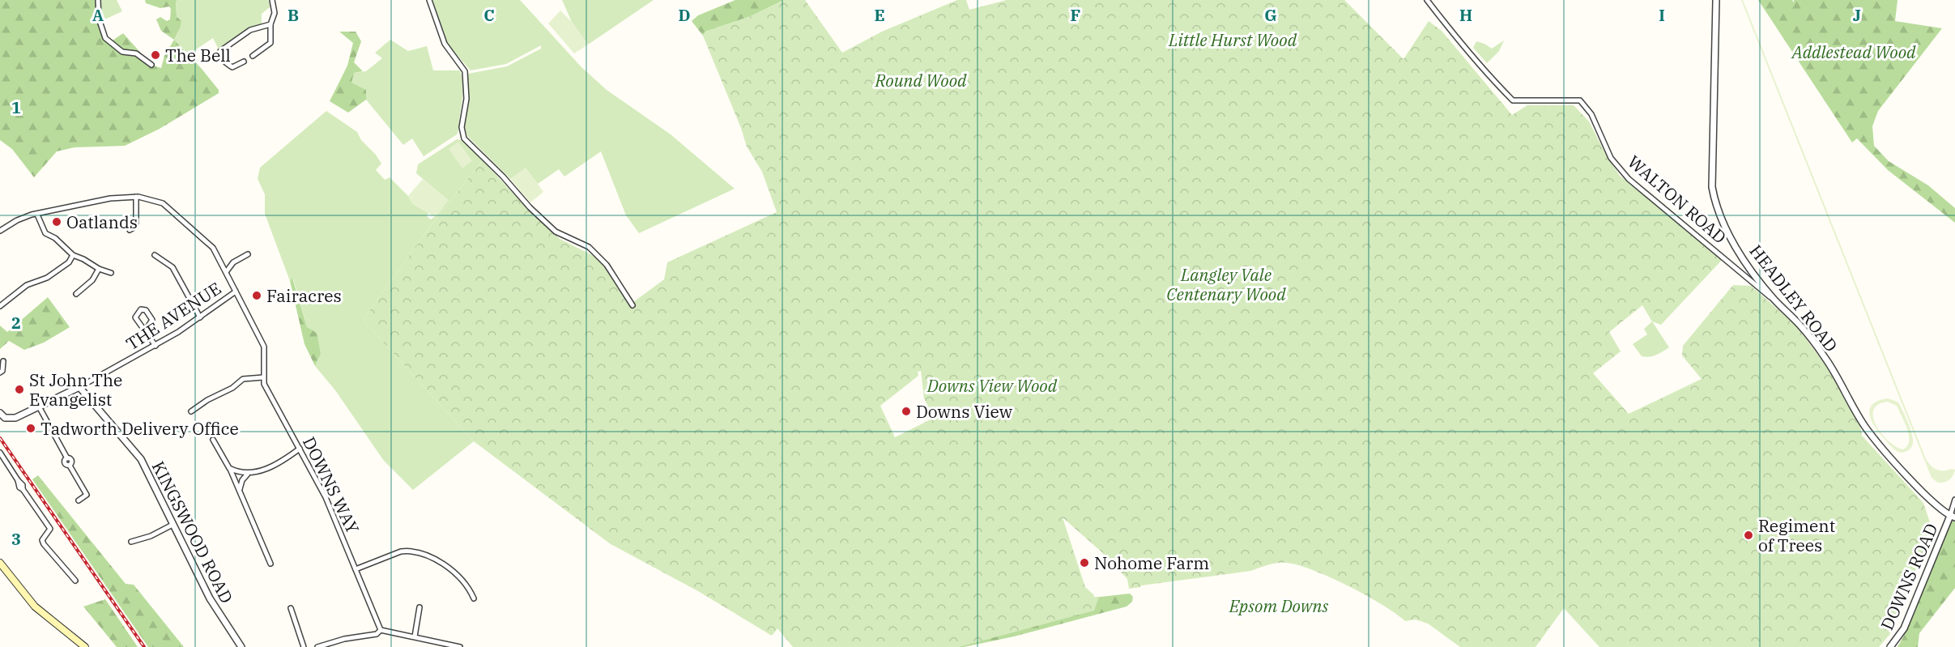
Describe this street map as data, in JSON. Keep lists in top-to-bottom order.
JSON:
{
  "streets": {
    "street": [
      "WALTON ROAD",
      "HEADLEY ROAD",
      "THE AVENUE",
      "DOWNS WAY",
      "KINGSWOOD ROAD",
      "DOWNS ROAD"
    ]
  },
  "crossings": [
    ["WALTON ROAD", "HEADLEY ROAD"],
    ["HEADLEY ROAD", "DOWNS ROAD"],
    ["THE AVENUE", "DOWNS WAY"],
    ["THE AVENUE", "KINGSWOOD ROAD"]
  ],
  "parks": [
    "Little Hurst Wood",
    "Addlestead Wood",
    "Round Wood",
    "Langley Vale Centenary Wood",
    "Downs View Wood",
    "Epsom Downs"
  ],
  "places": [
    "The Bell",
    "Oatlands",
    "Fairacres",
    "St John The Evangelist",
    "Downs View",
    "Tadworth Delivery Office",
    "Regiment of Trees",
    "Nohome Farm"
  ],
  "grid": {
    "columns": [
      "A",
      "B",
      "C",
      "D",
      "E",
      "F",
      "G",
      "H",
      "I",
      "J"
    ],
    "rows": ["1", "2", "3"]
  }
}
